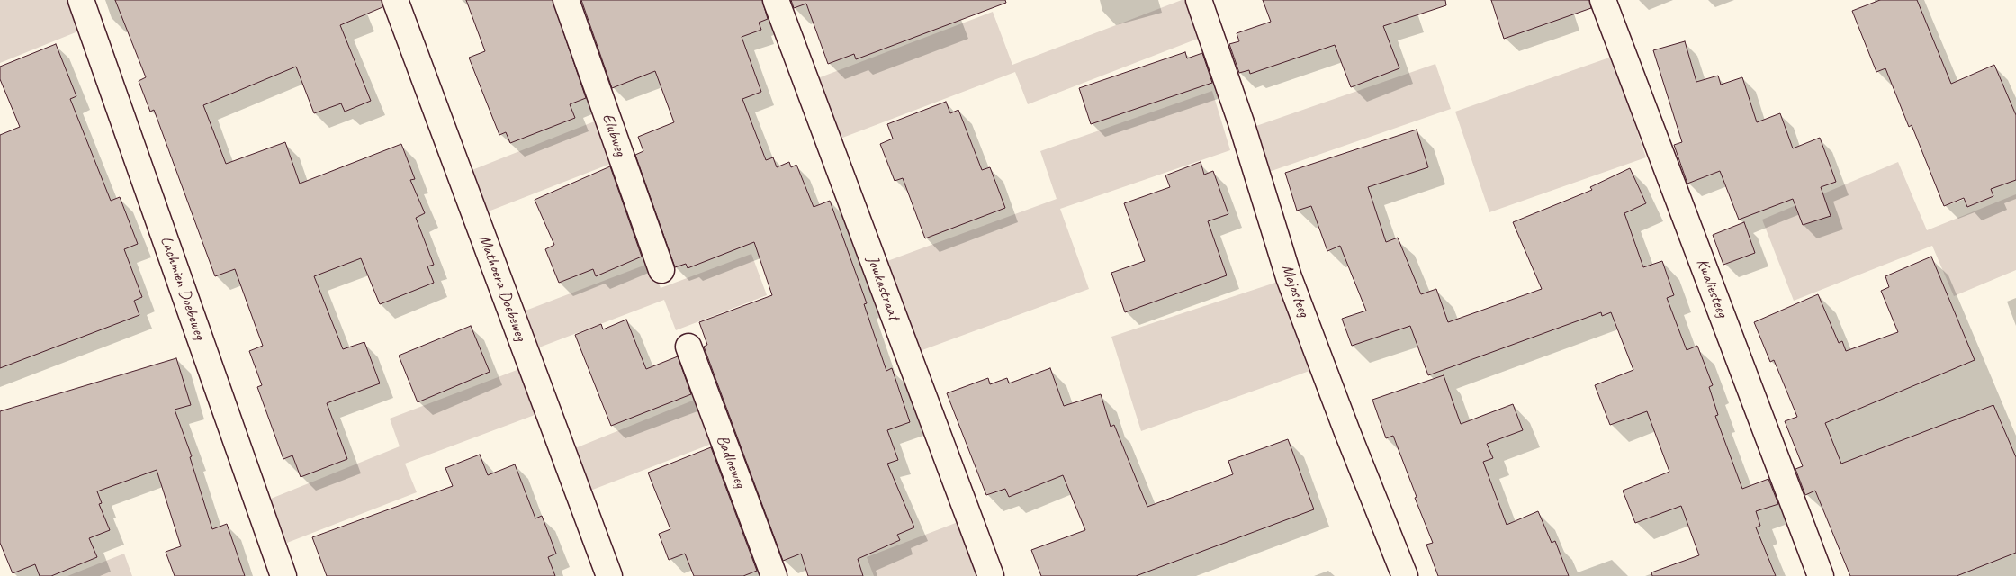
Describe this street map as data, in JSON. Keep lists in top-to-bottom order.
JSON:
{
  "streets": {
    "street": [
      "Elubweg",
      "Lachmien Doebeweg",
      "Mathoera Doebeweg",
      "Jowkastraat",
      "Kwaliesteeg",
      "Majosteeg",
      "Badloeweg"
    ]
  }
}
